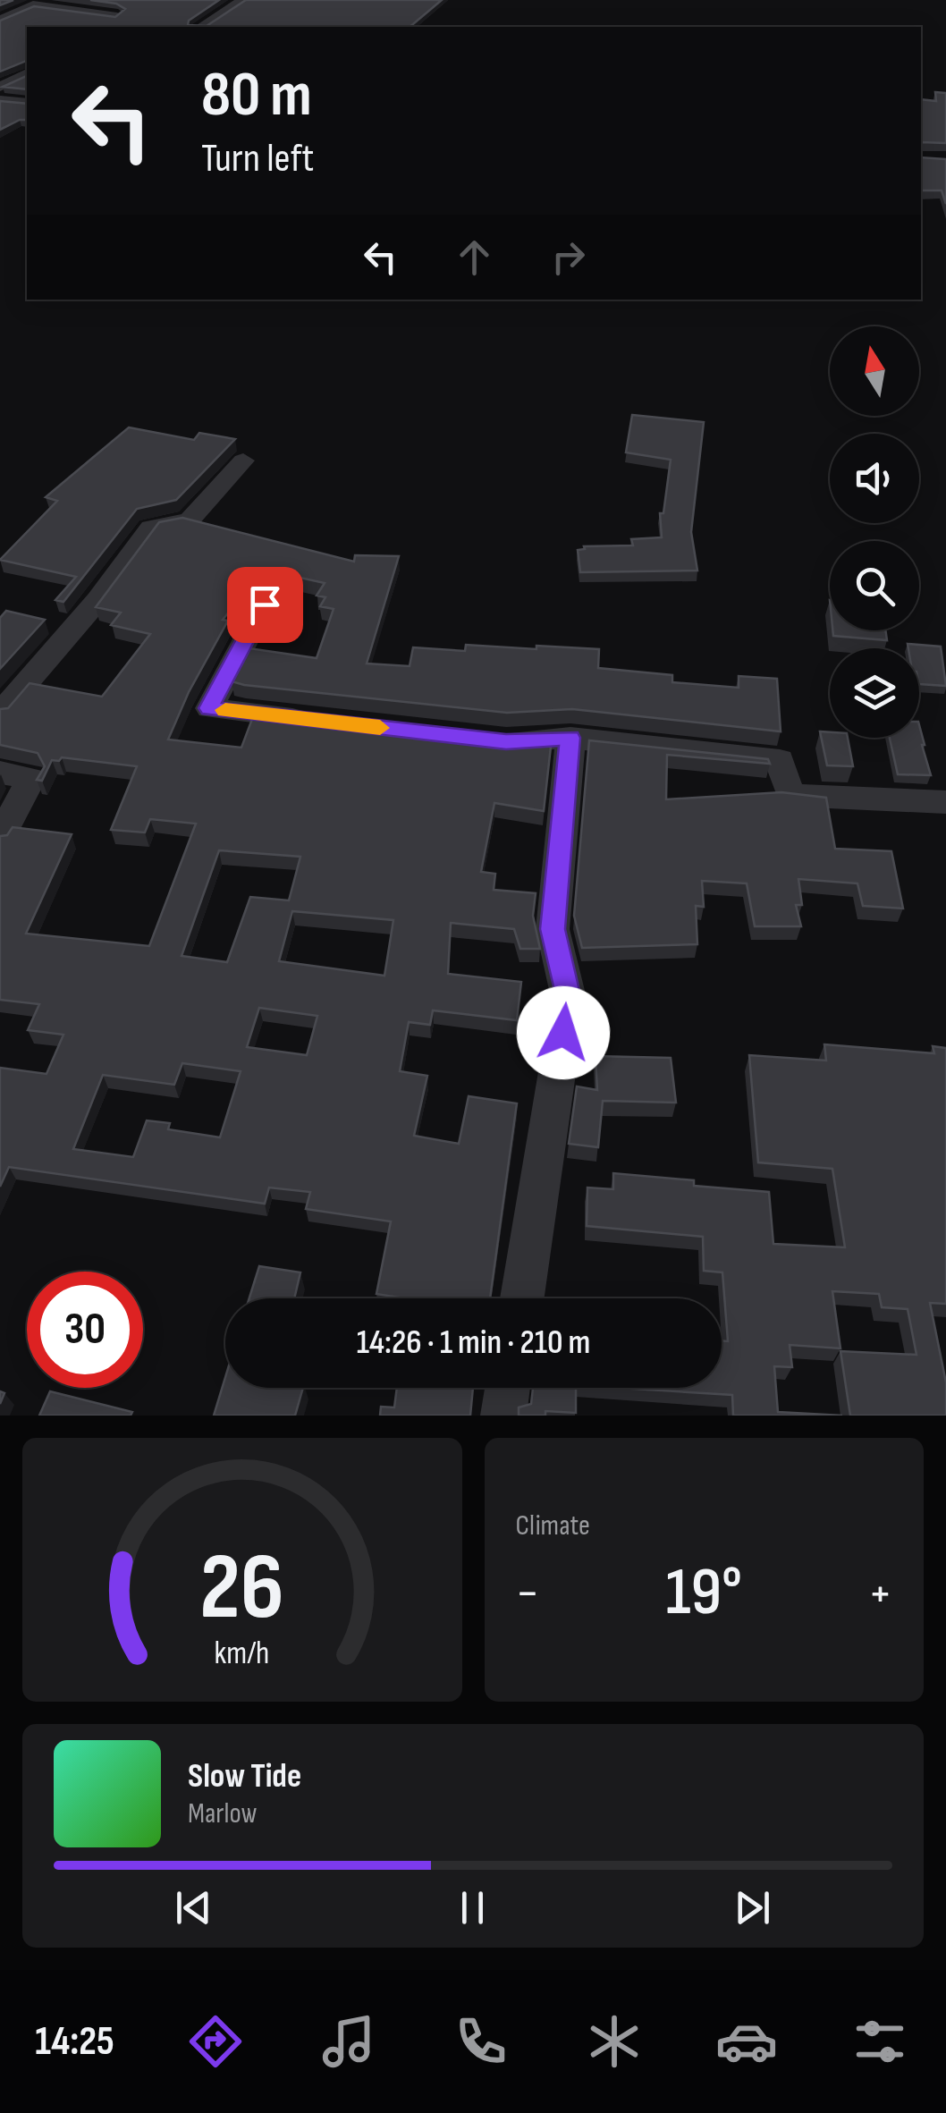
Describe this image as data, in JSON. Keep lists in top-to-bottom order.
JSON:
{
  "north": "top",
  "page": {
    "turn": ["80 m", "Turn left"],
    "limit": "30",
    "trip": "14:26 · 1 min · 210 m",
    "tile": "Climate",
    "heat": ["−", "19°", "+"],
    "song": ["Slow Tide", "Marlow"],
    "tabs": "14:25",
    "gauge": ["26", "km/h"]
  }
}
